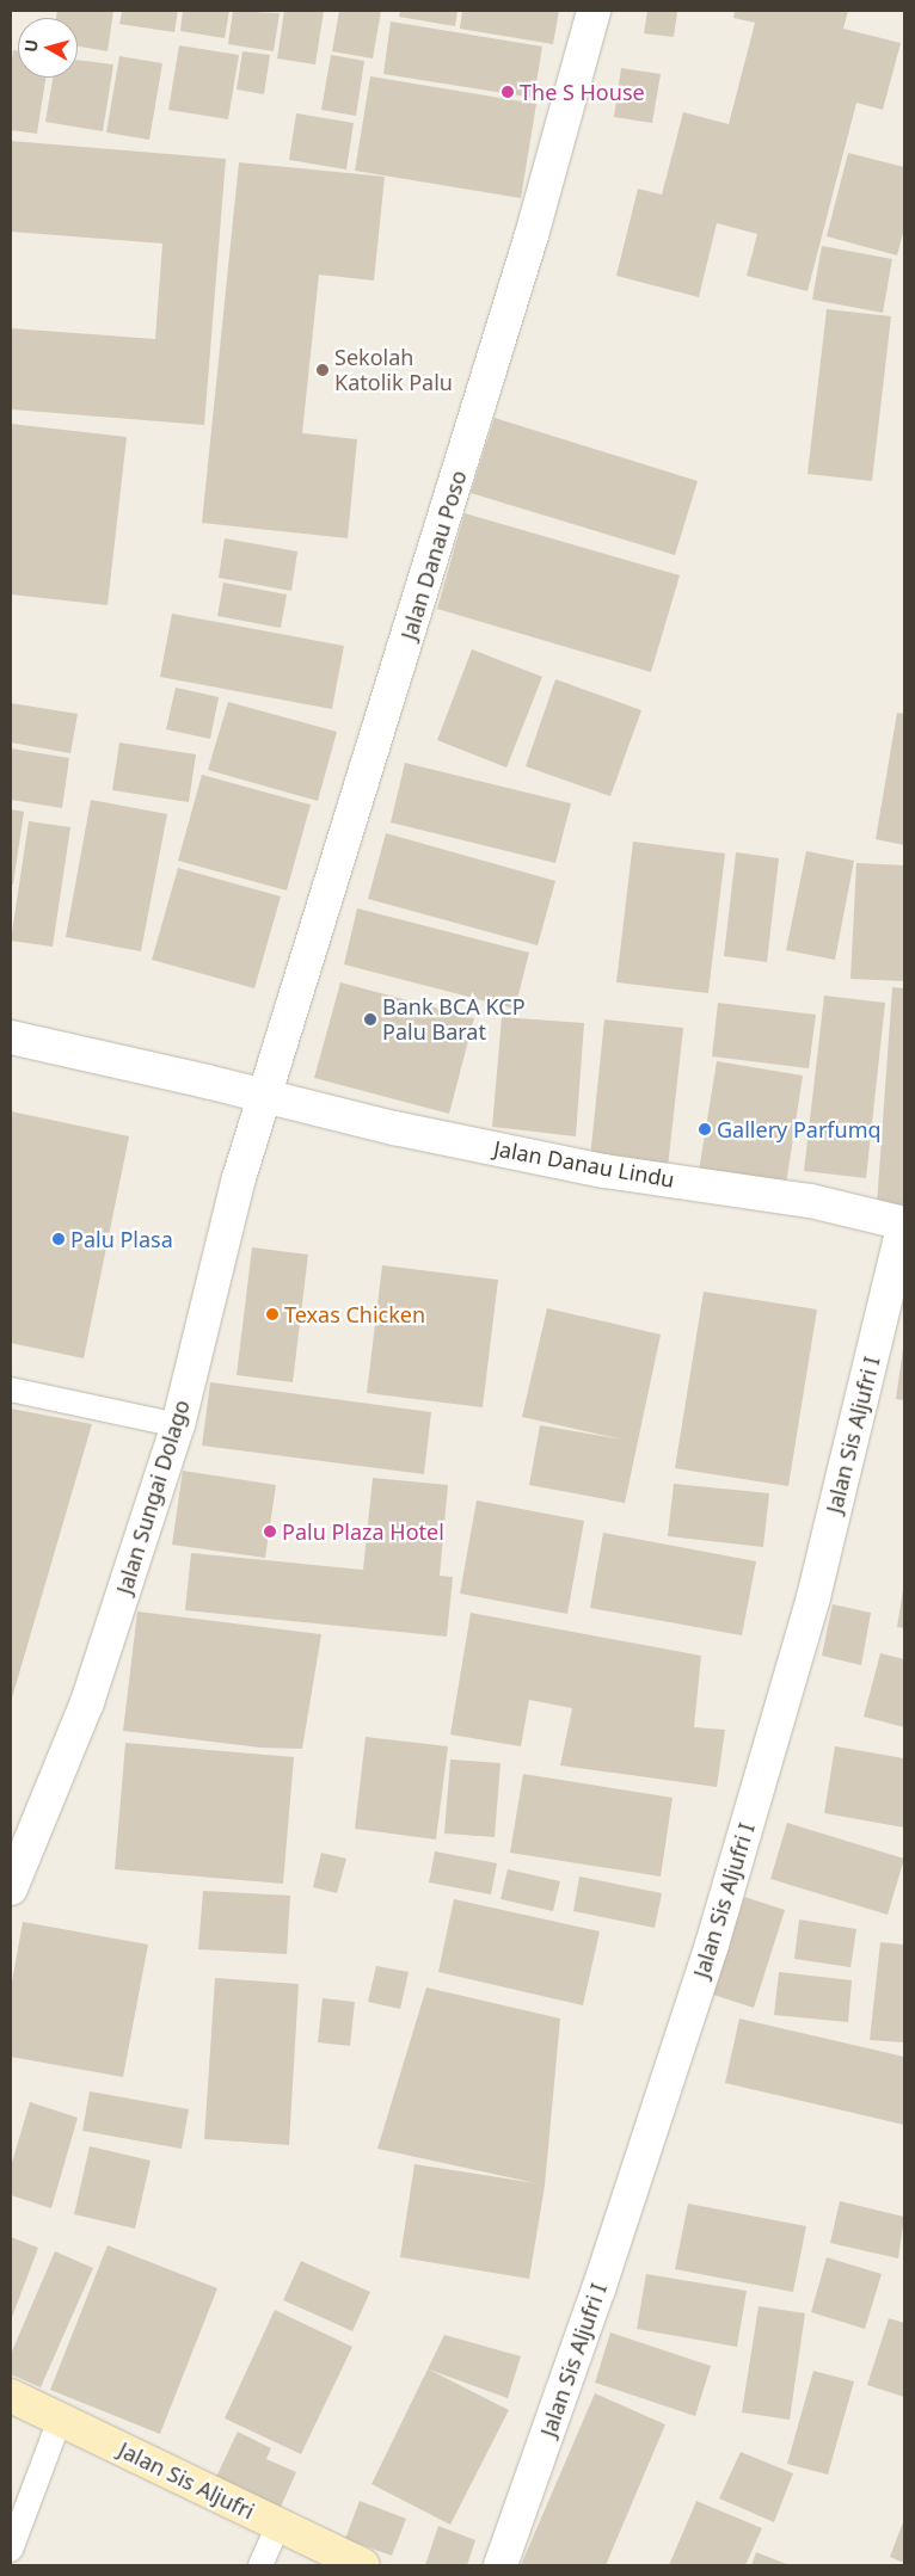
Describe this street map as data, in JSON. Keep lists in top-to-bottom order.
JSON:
{
  "streets": {
    "main road": ["Jalan Sis Aljufri"],
    "street": [
      "Jalan Danau Poso",
      "Jalan Danau Lindu",
      "Jalan Sis Aljufri I",
      "Jalan Sungai Dolago"
    ]
  },
  "crossings": [
    ["Jalan Danau Poso", "Jalan Danau Lindu"],
    ["Jalan Danau Poso", "Jalan Sungai Dolago"],
    ["Jalan Danau Lindu", "Jalan Sis Aljufri I"],
    ["Jalan Danau Lindu", "Jalan Sungai Dolago"]
  ],
  "places": [
    "The S House",
    "Sekolah Katolik Palu",
    "Bank BCA KCP Palu Barat",
    "Gallery Parfumq",
    "Palu Plasa",
    "Texas Chicken",
    "Palu Plaza Hotel"
  ],
  "north": "left"
}
